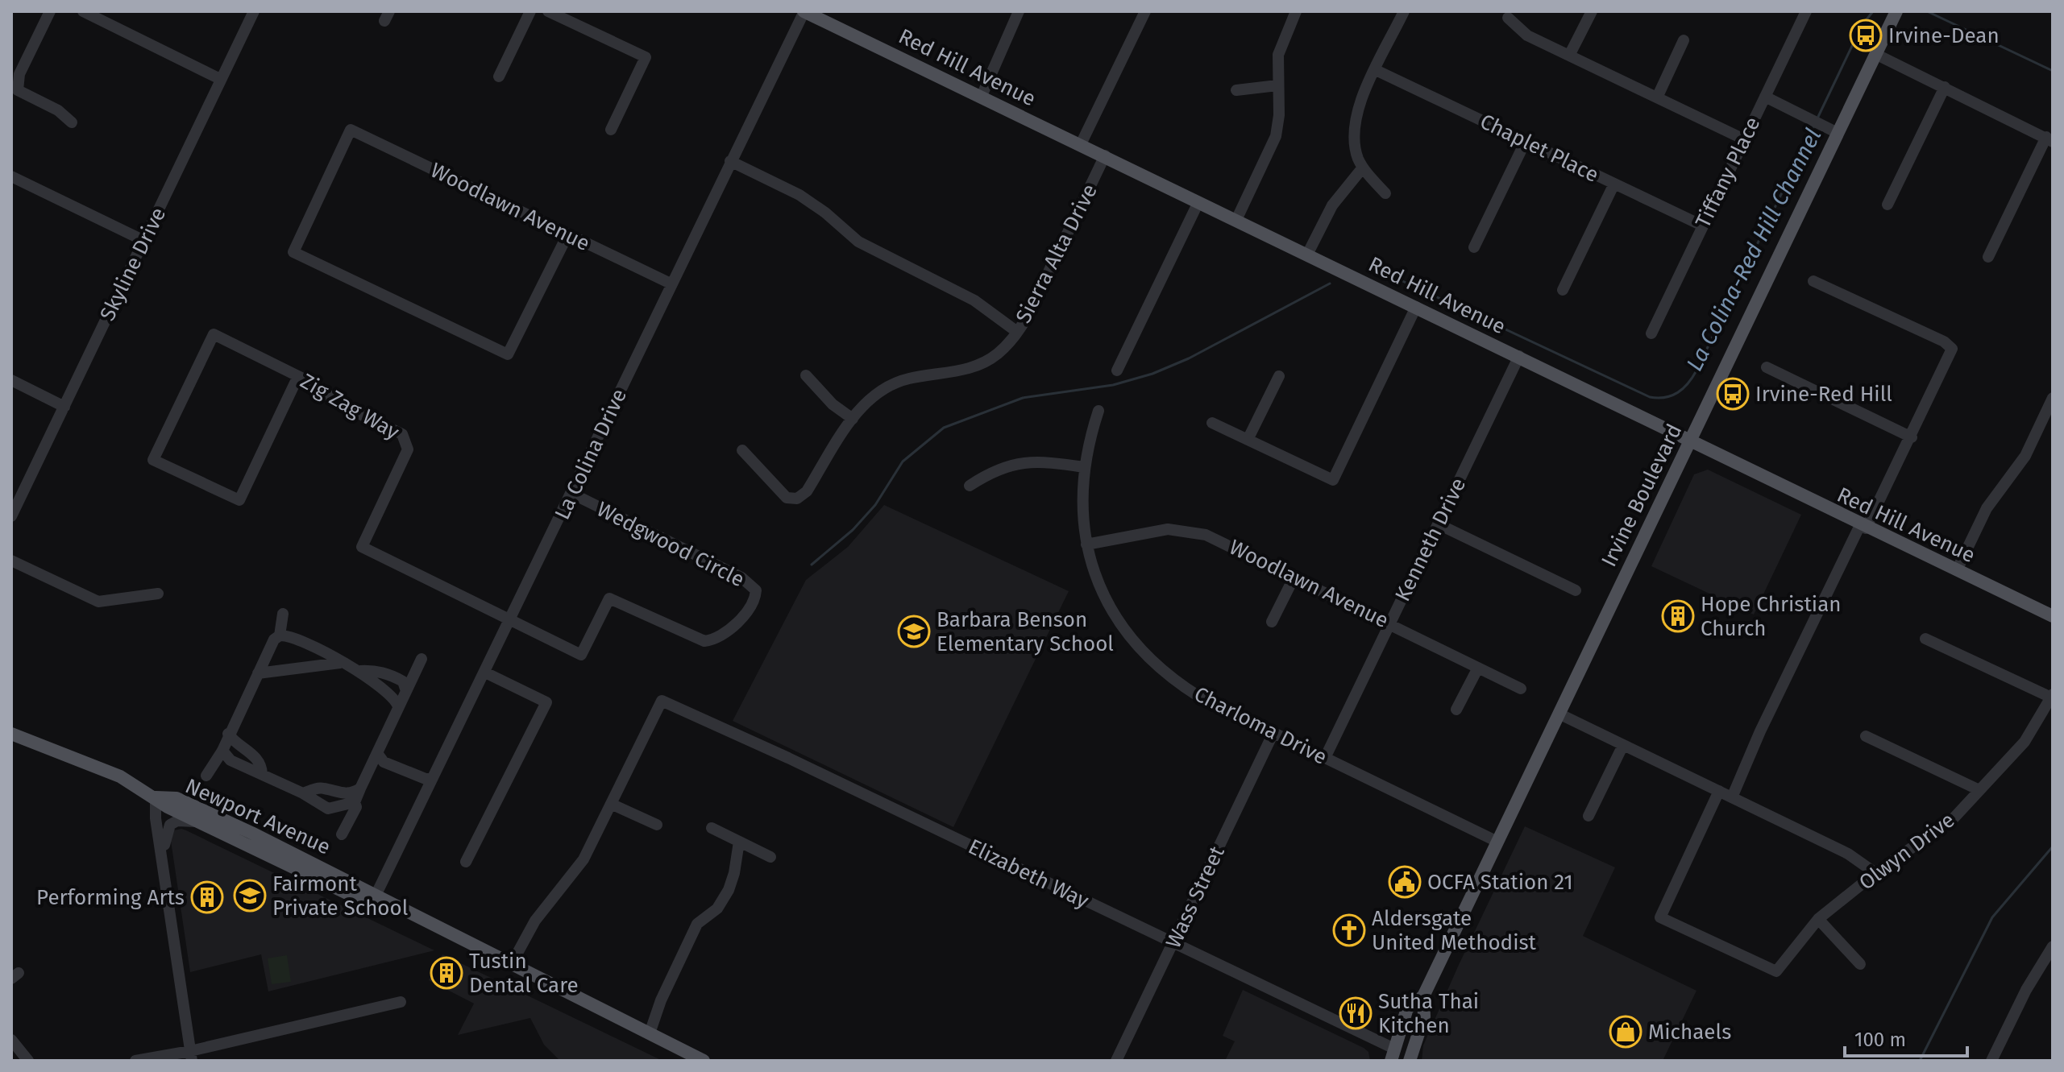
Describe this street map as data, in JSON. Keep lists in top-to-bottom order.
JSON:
{
  "streets": {
    "main road": ["Red Hill Avenue", "Irvine Boulevard", "Newport Avenue"],
    "street": [
      "Chaplet Place",
      "Tiffany Place",
      "Woodlawn Avenue",
      "Sierra Alta Drive",
      "Skyline Drive",
      "Zig Zag Way",
      "La Colina Drive",
      "Kenneth Drive",
      "Wedgwood Circle",
      "Charloma Drive",
      "Olwyn Drive",
      "Elizabeth Way",
      "Wass Street"
    ]
  },
  "crossings": [
    ["Red Hill Avenue", "Sierra Alta Drive"],
    ["Red Hill Avenue", "La Colina Drive"],
    ["Red Hill Avenue", "Irvine Boulevard"],
    ["Red Hill Avenue", "Kenneth Drive"],
    ["Chaplet Place", "Tiffany Place"],
    ["Woodlawn Avenue", "La Colina Drive"],
    ["Woodlawn Avenue", "Kenneth Drive"],
    ["Woodlawn Avenue", "Charloma Drive"],
    ["Zig Zag Way", "La Colina Drive"],
    ["Zig Zag Way", "Wedgwood Circle"],
    ["La Colina Drive", "Wedgwood Circle"],
    ["La Colina Drive", "Newport Avenue"],
    ["Irvine Boulevard", "Charloma Drive"],
    ["Irvine Boulevard", "Elizabeth Way"],
    ["Kenneth Drive", "Charloma Drive"],
    ["Charloma Drive", "Wass Street"],
    ["Elizabeth Way", "Wass Street"]
  ],
  "water": ["La Colina-Red Hill Channel"],
  "places": {
    "bus stop": ["Irvine-Dean", "Irvine-Red Hill"],
    "building": ["Hope Christian Church", "Performing Arts", "Tustin Dental Care"],
    "school or university": ["Barbara Benson Elementary School", "Fairmont Private School"],
    "public building": ["OCFA Station 21"],
    "church": ["Aldersgate United Methodist"],
    "restaurant": ["Sutha Thai Kitchen"],
    "shop": ["Michaels"]
  },
  "scale_bar": "100 m"
}
